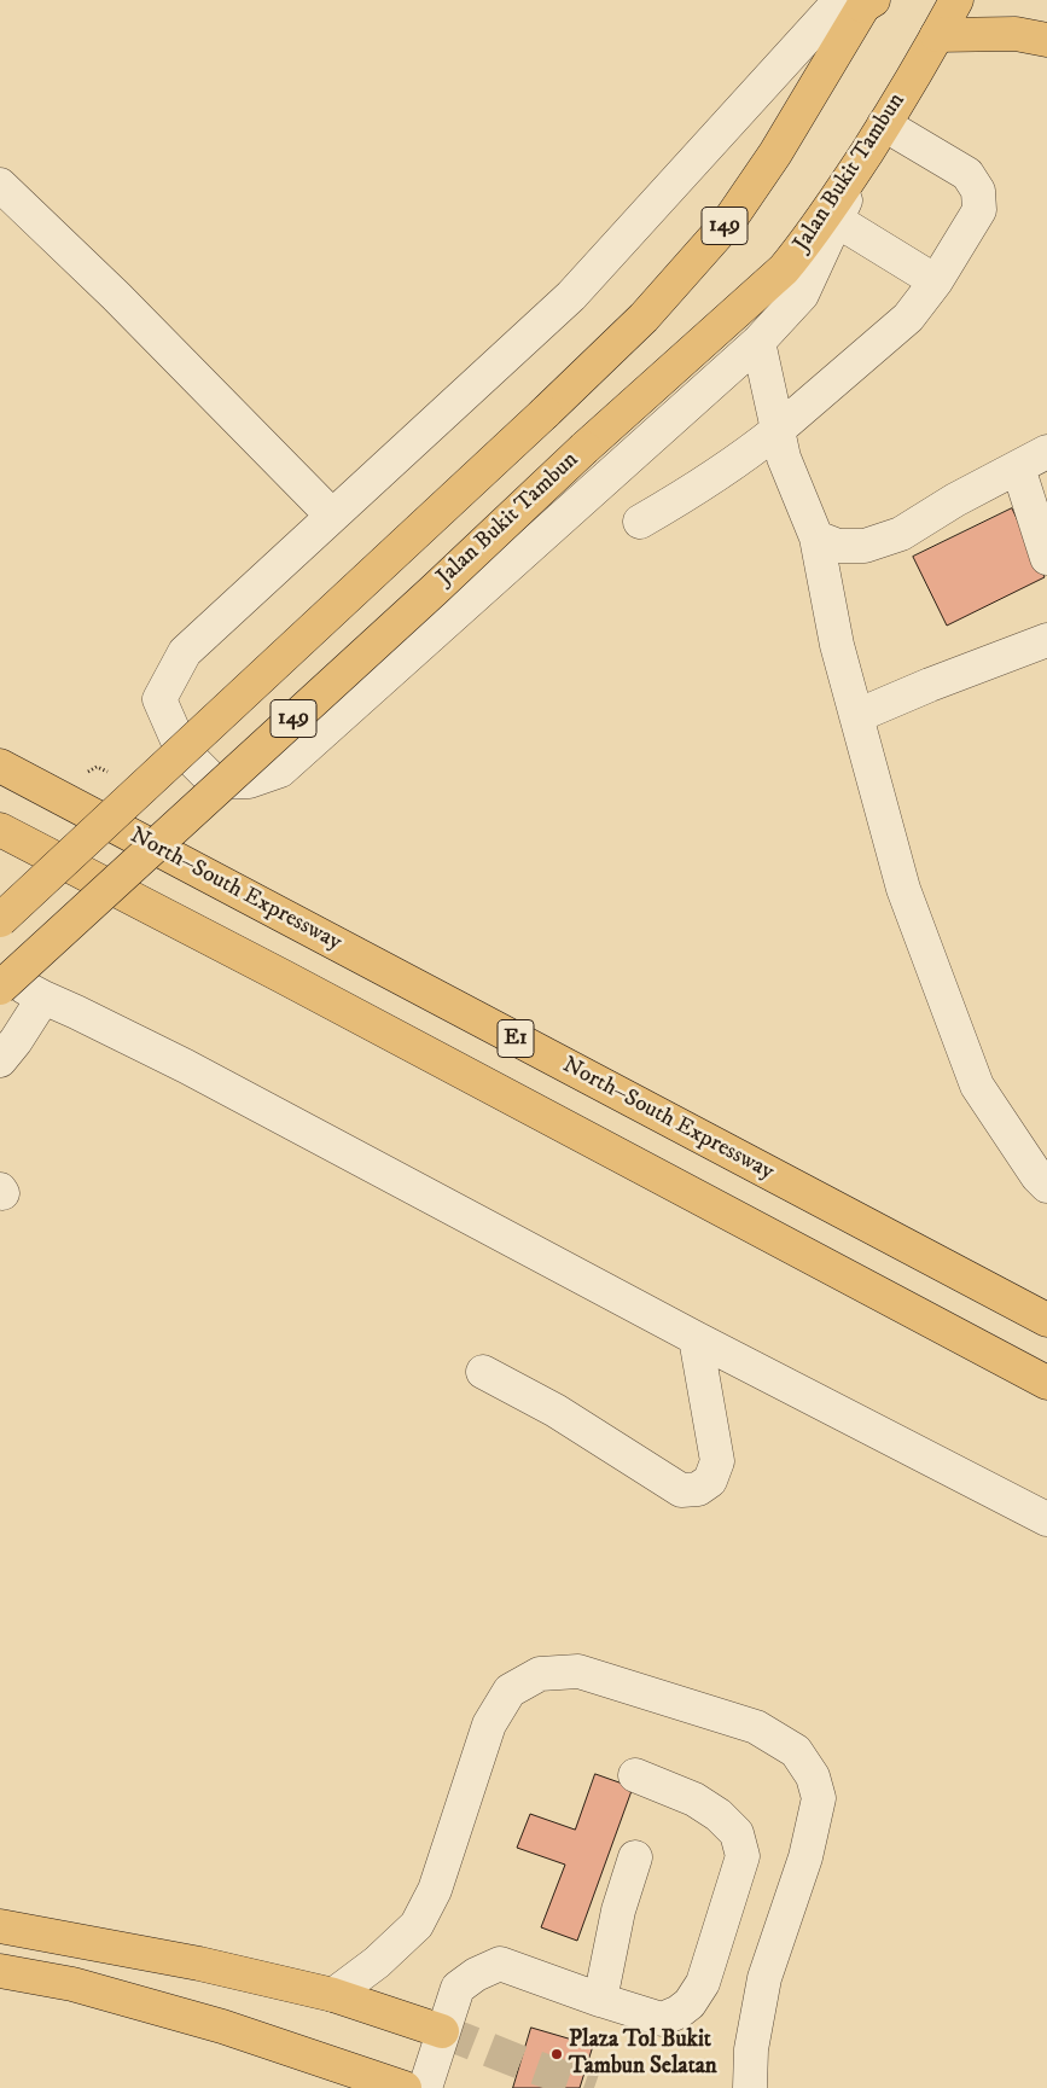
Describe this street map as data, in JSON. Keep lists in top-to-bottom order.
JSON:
{
  "streets": {
    "main road": [
      "Jalan Bukit Tambun",
      "149",
      "North–South Expressway",
      "E1"
    ]
  },
  "places": ["Plaza Tol Bukit Tambun Selatan"]
}
